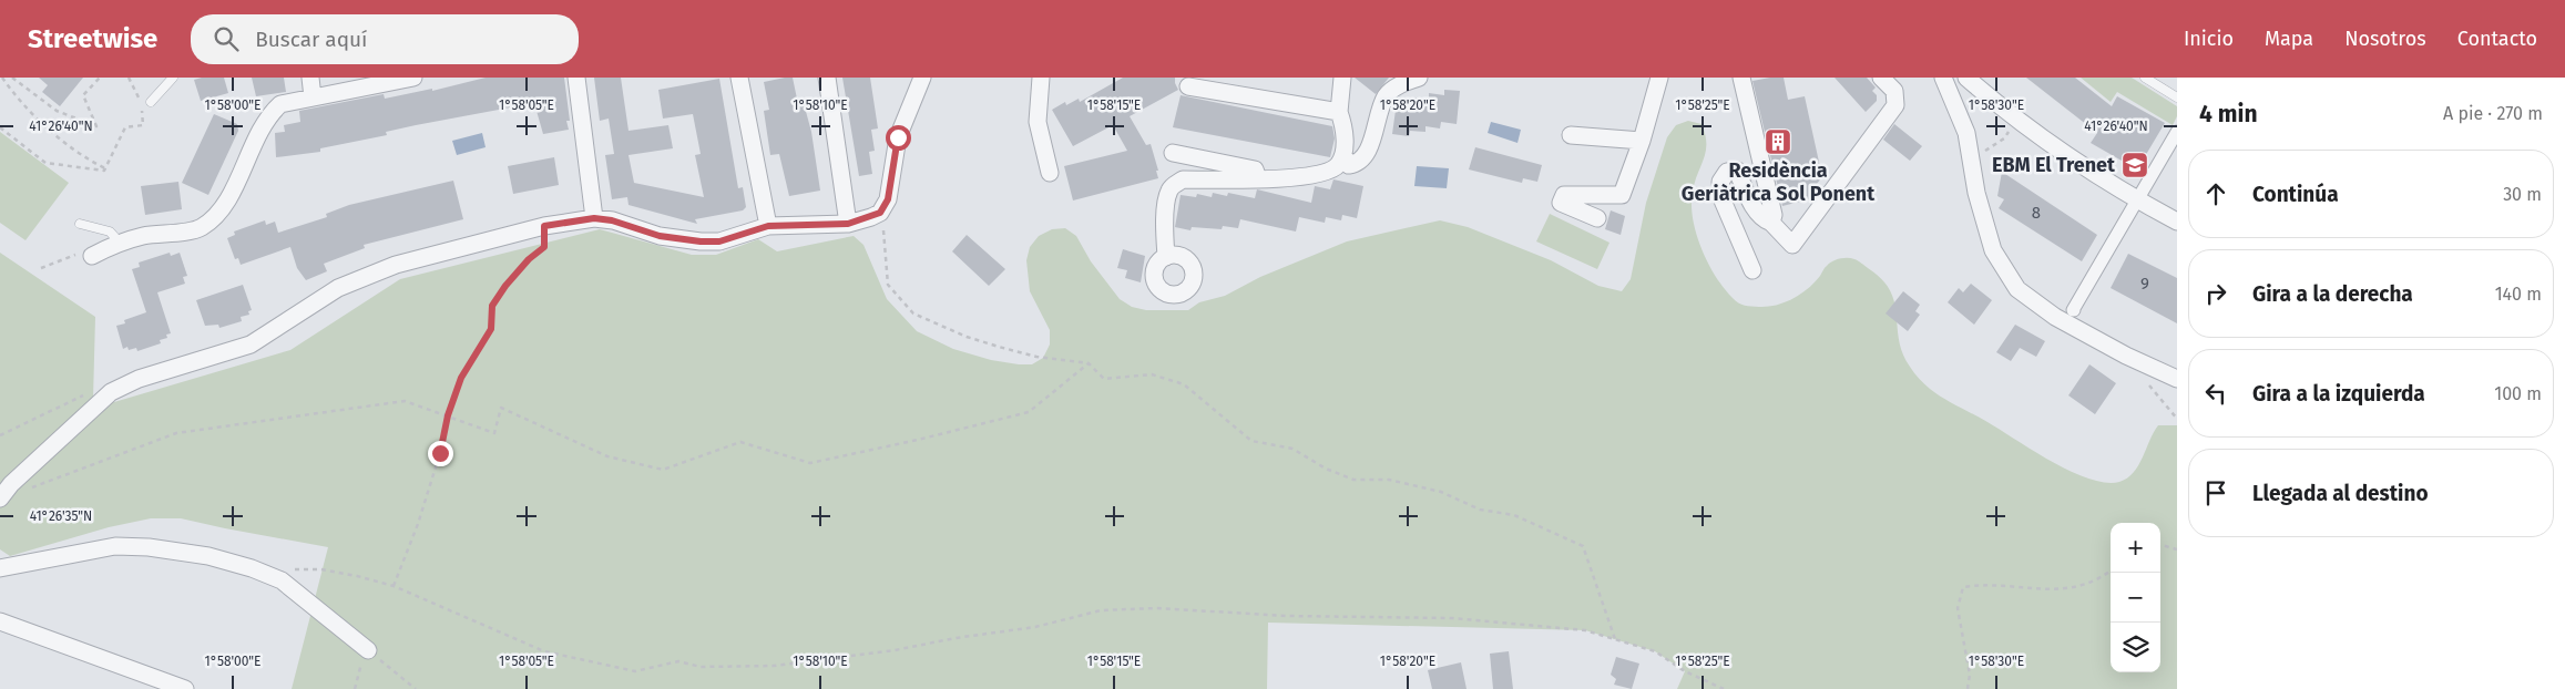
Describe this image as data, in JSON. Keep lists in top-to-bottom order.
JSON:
{
  "places": {
    "building": ["Residència Geriàtrica Sol Ponent"],
    "school or university": ["EBM El Trenet"]
  },
  "house_numbers": ["8", "9"],
  "page": {
    "header": "Streetwise",
    "search": "Buscar aquí",
    "nav": [
      "Inicio",
      "Mapa",
      "Nosotros",
      "Contacto"
    ],
    "heading": ["4 min", "A pie · 270 m"],
    "list": [
      ["Continúa", "30 m"],
      ["Gira a la derecha", "140 m"],
      ["Gira a la izquierda", "100 m"],
      "Llegada al destino"
    ],
    "map_buttons": ["+", "−"]
  },
  "coordinates": [
    "1°58'00\"E",
    "1°58'05\"E",
    "1°58'10\"E",
    "1°58'15\"E",
    "1°58'20\"E",
    "1°58'25\"E",
    "1°58'30\"E",
    "41°26'40\"N",
    "41°26'35\"N"
  ]
}
